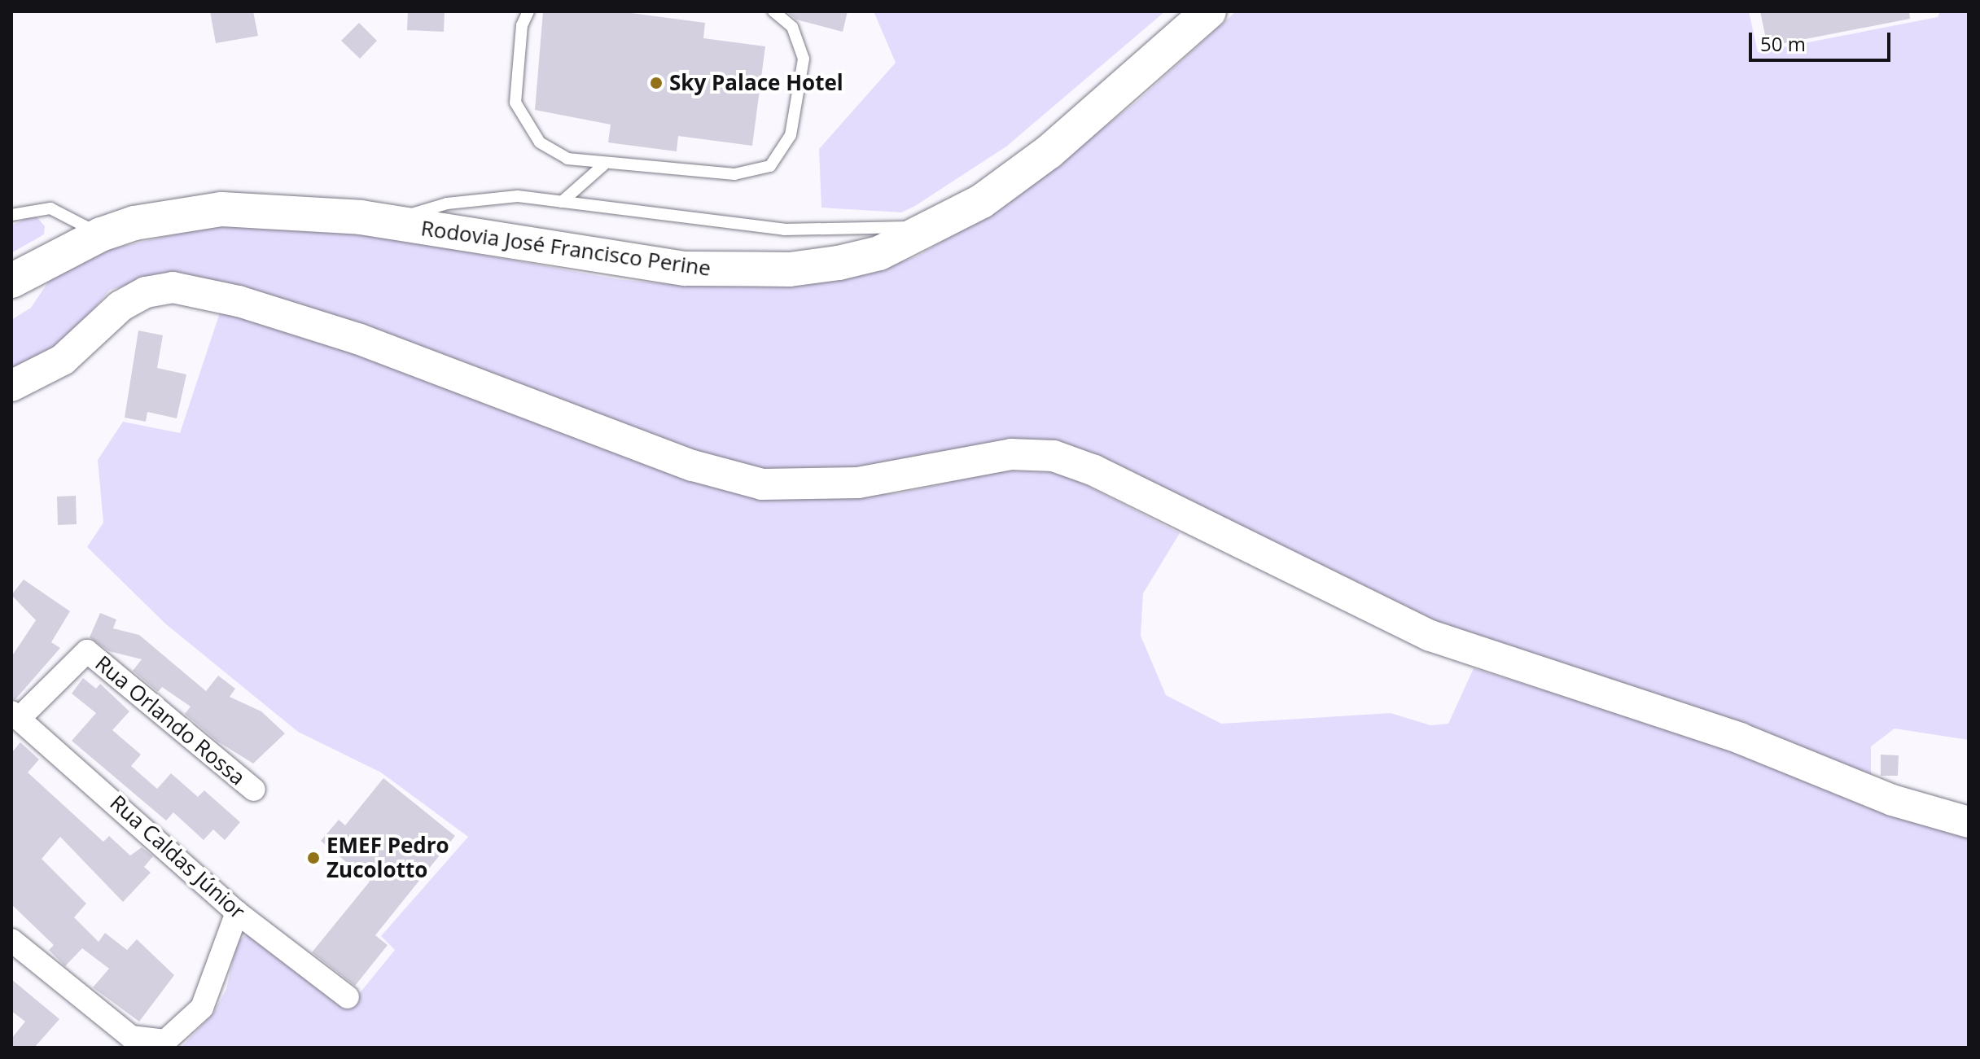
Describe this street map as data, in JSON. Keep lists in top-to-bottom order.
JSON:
{
  "streets": {
    "main road": ["Rodovia José Francisco Perine"],
    "street": ["Rua Orlando Rossa", "Rua Caldas Júnior"]
  },
  "crossings": [
    ["Rua Orlando Rossa", "Rua Caldas Júnior"]
  ],
  "places": ["Sky Palace Hotel", "EMEF Pedro Zucolotto"],
  "scale_bar": "50 m"
}
